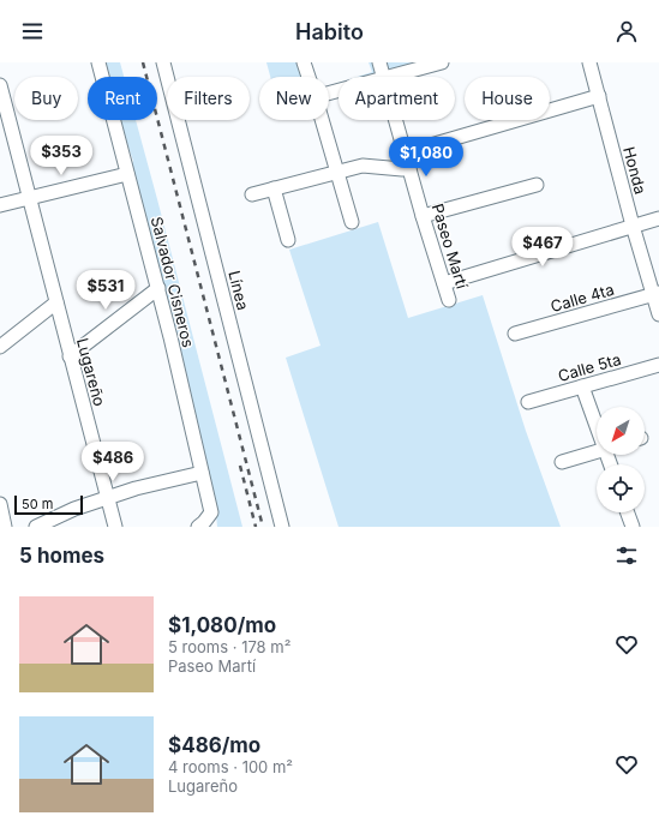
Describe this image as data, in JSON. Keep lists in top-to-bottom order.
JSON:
{
  "streets": {
    "street": [
      "Honda",
      "Paseo Martí",
      "Salvador Cisneros",
      "Línea",
      "Calle 4ta",
      "Calle 5ta",
      "Lugareño"
    ]
  },
  "crossings": [
    ["Honda", "Calle 4ta"]
  ],
  "scale_bar": "50 m",
  "north": "bottom left",
  "page": {
    "header": "Habito",
    "chip": [
      "Buy",
      "Rent",
      "Filters",
      "New",
      "Apartment",
      "House"
    ],
    "price": [
      "$353",
      "$1,080",
      "$467",
      "$531",
      "$486"
    ],
    "scale": "50 m",
    "heading": "5 homes",
    "list": [
      {
        "name": "$1,080/mo",
        "note": "5 rooms · 178 m² · Paseo Martí"
      },
      {
        "name": "$486/mo",
        "note": "4 rooms · 100 m² · Lugareño"
      }
    ]
  }
}
